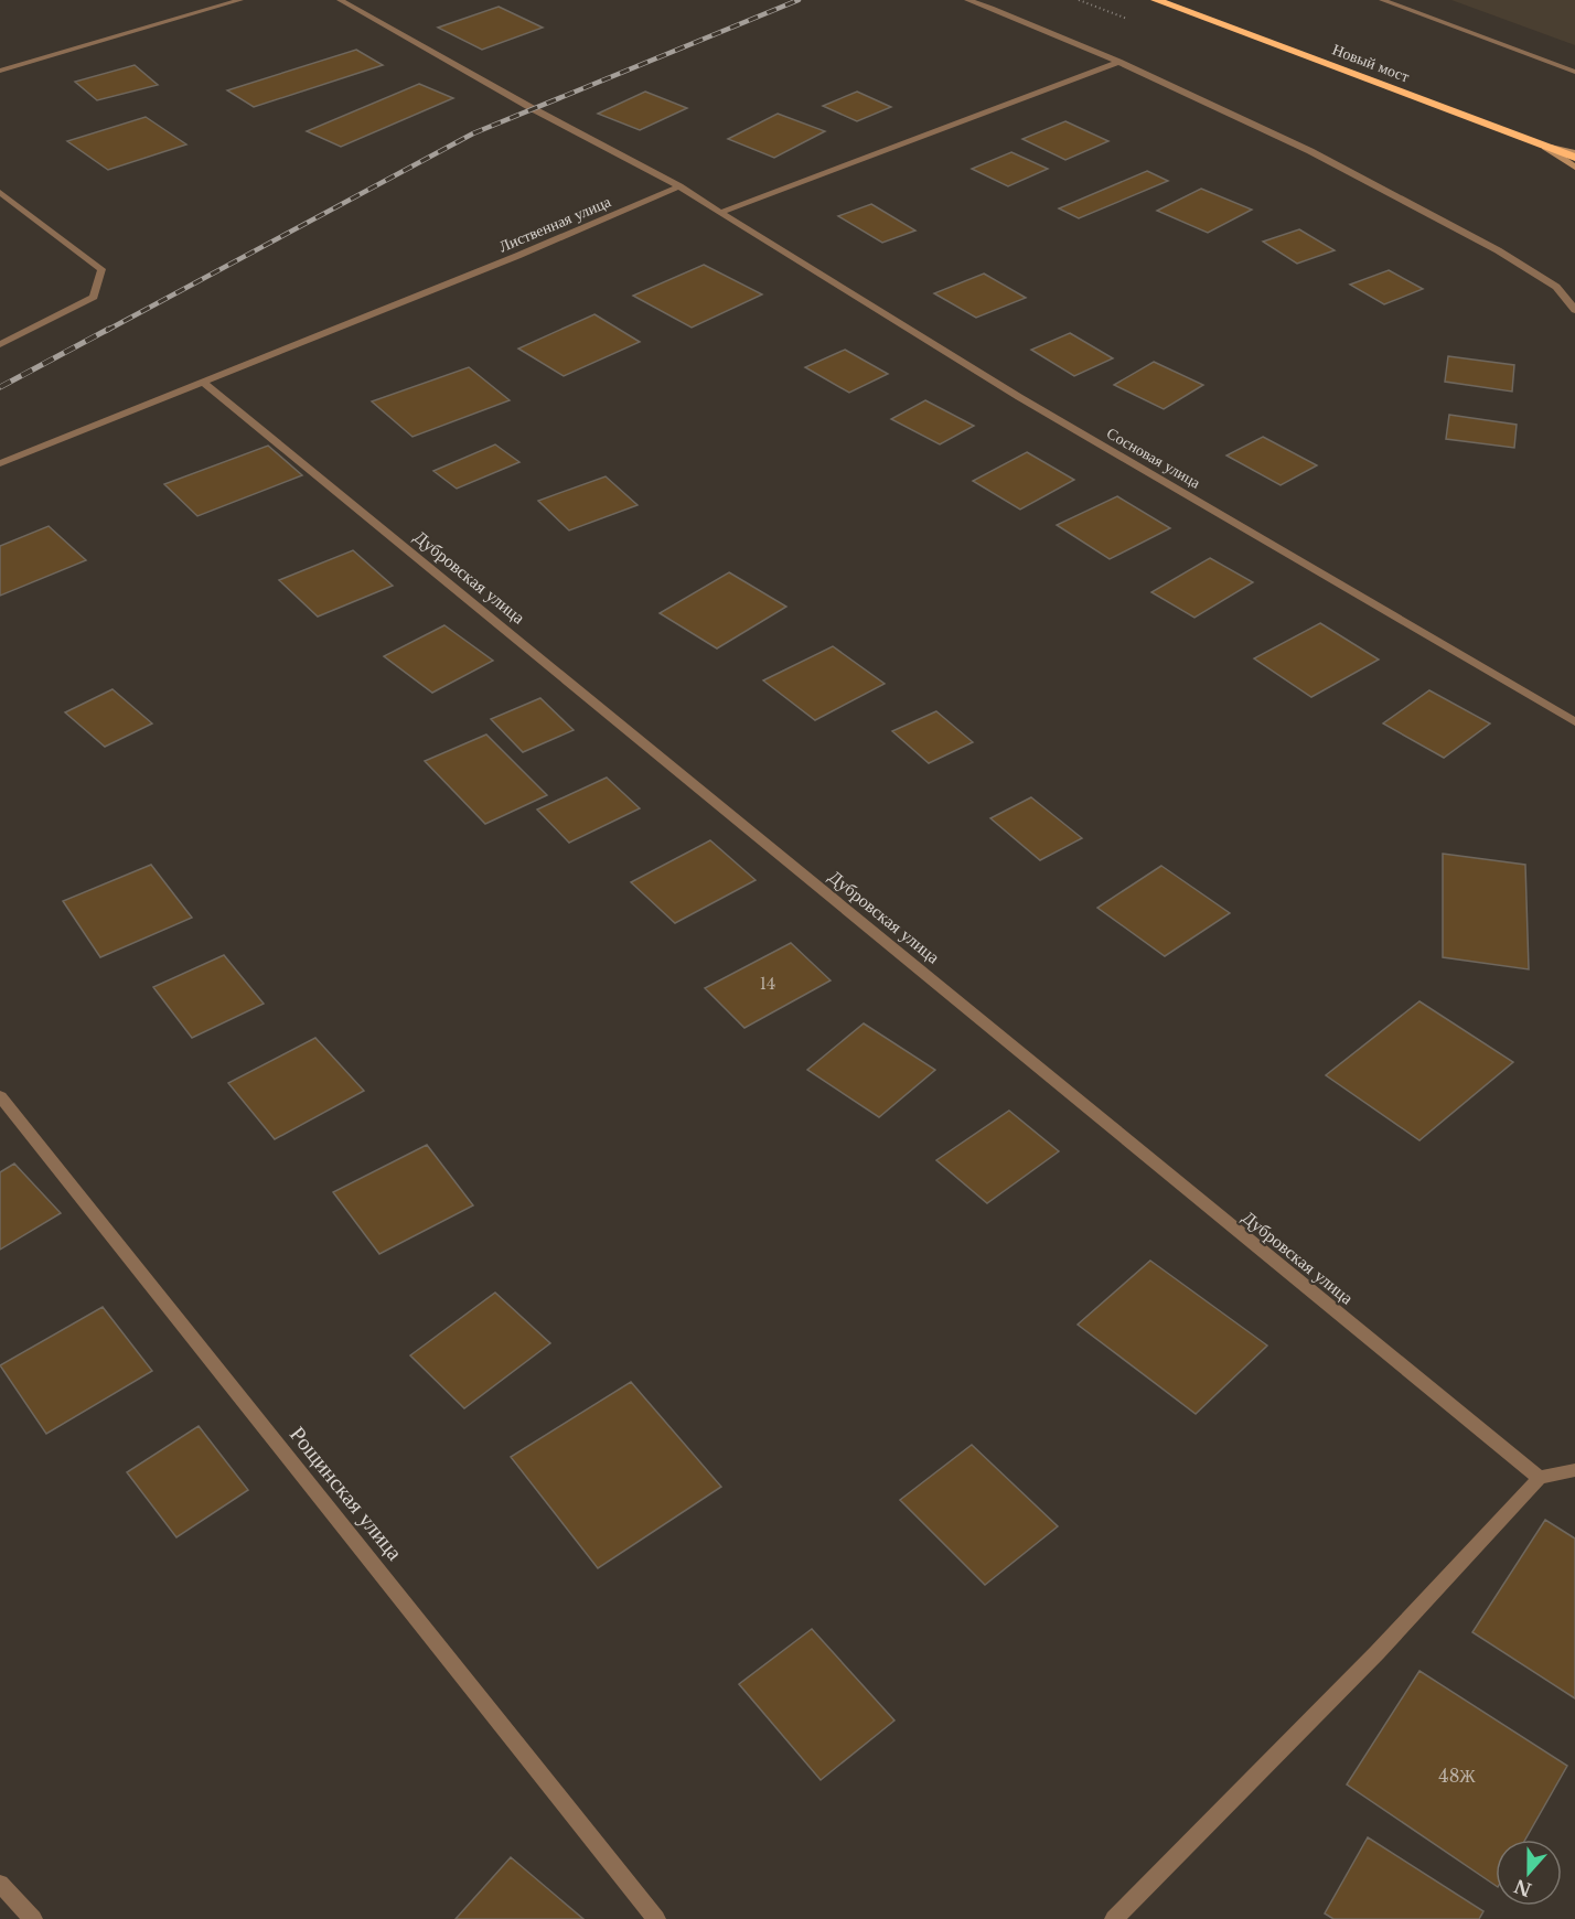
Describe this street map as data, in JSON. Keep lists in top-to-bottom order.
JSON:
{
  "streets": {
    "highway": ["Новый мост"],
    "street": [
      "Лиственная улица",
      "Сосновая улица",
      "Дубровская улица",
      "Рощинская улица"
    ]
  },
  "crossings": [
    ["Лиственная улица", "Дубровская улица"]
  ],
  "house_numbers": ["14", "48Ж"],
  "north": "bottom"
}
